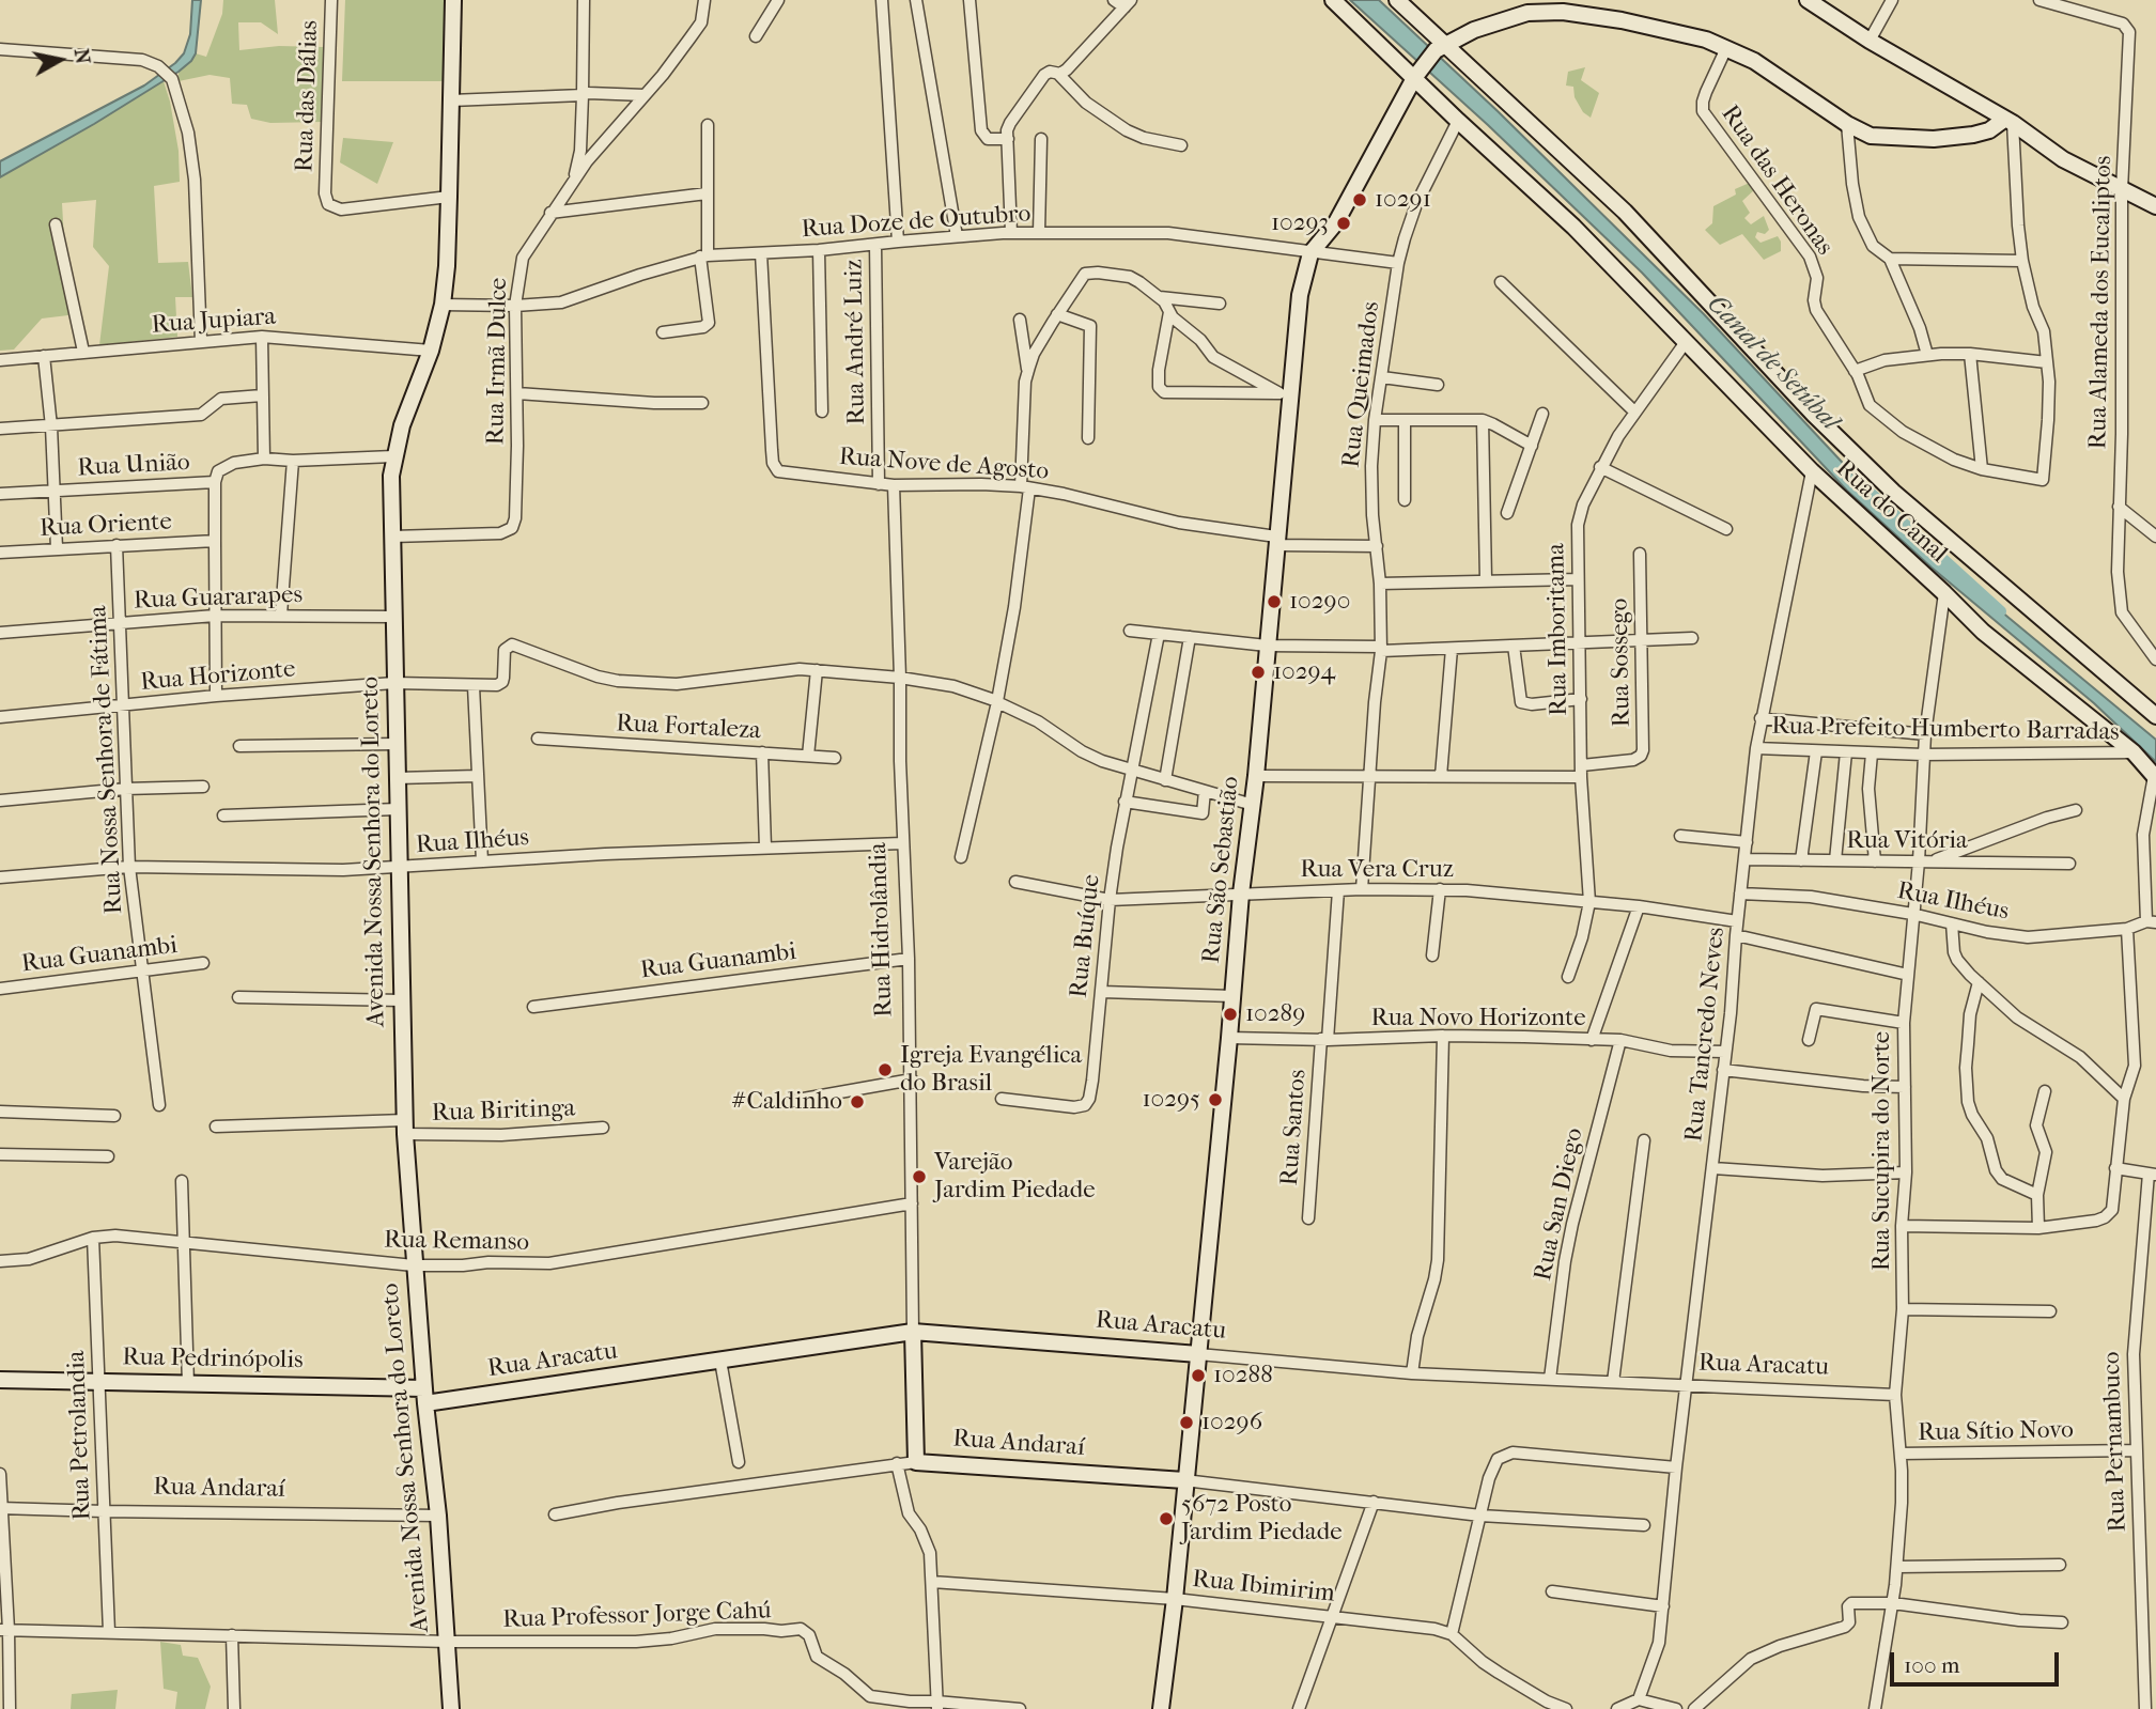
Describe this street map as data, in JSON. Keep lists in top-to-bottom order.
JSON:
{
  "streets": {
    "street": [
      "Rua das Dálias",
      "Rua das Heronas",
      "Rua Doze de Outubro",
      "Rua Alameda dos Eucaliptos",
      "Rua Jupiara",
      "Rua André Luiz",
      "Rua Irmã Dulce",
      "Rua Queimados",
      "Rua Nove de Agosto",
      "Rua União",
      "Rua do Canal",
      "Rua Oriente",
      "Rua Guararapes",
      "Rua Imboritama",
      "Rua Sossego",
      "Rua Horizonte",
      "Rua Fortaleza",
      "Rua Prefeito Humberto Barradas",
      "Rua Nossa Senhora de Fátima",
      "Rua Vitória",
      "Rua Ilhéus",
      "Avenida Nossa Senhora do Loreto",
      "Rua São Sebastião",
      "Rua Vera Cruz",
      "Rua Hidrolândia",
      "Rua Buíque",
      "Rua Guanambi",
      "Rua Novo Horizonte",
      "Rua Tancredo Neves",
      "Rua Biritinga",
      "Rua Santos",
      "Rua Sucupira do Norte",
      "Rua San Diego",
      "Rua Remanso",
      "Rua Aracatu",
      "Rua Pedrinópolis",
      "Rua Sítio Novo",
      "Rua Petrolandia",
      "Rua Pernambuco",
      "Rua Andaraí",
      "Rua Ibimirim",
      "Rua Professor Jorge Cahú"
    ]
  },
  "crossings": [
    ["Rua das Dálias", "Avenida Nossa Senhora do Loreto"],
    ["Rua Doze de Outubro", "Rua André Luiz"],
    ["Rua Doze de Outubro", "Rua Irmã Dulce"],
    ["Rua Doze de Outubro", "Rua Queimados"],
    ["Rua Doze de Outubro", "Rua Nove de Agosto"],
    ["Rua Doze de Outubro", "Avenida Nossa Senhora do Loreto"],
    ["Rua Doze de Outubro", "Rua São Sebastião"],
    ["Rua Jupiara", "Avenida Nossa Senhora do Loreto"],
    ["Rua André Luiz", "Rua Nove de Agosto"],
    ["Rua Irmã Dulce", "Avenida Nossa Senhora do Loreto"],
    ["Rua Queimados", "Rua Nove de Agosto"],
    ["Rua Queimados", "Rua do Canal"],
    ["Rua Queimados", "Rua Vera Cruz"],
    ["Rua Nove de Agosto", "Rua São Sebastião"],
    ["Rua Nove de Agosto", "Rua Hidrolândia"],
    ["Rua União", "Avenida Nossa Senhora do Loreto"],
    ["Rua do Canal", "Rua Imboritama"],
    ["Rua do Canal", "Rua Prefeito Humberto Barradas"],
    ["Rua do Canal", "Rua São Sebastião"],
    ["Rua do Canal", "Rua Tancredo Neves"],
    ["Rua do Canal", "Rua Sucupira do Norte"],
    ["Rua Oriente", "Rua Nossa Senhora de Fátima"],
    ["Rua Guararapes", "Rua Nossa Senhora de Fátima"],
    ["Rua Guararapes", "Avenida Nossa Senhora do Loreto"],
    ["Rua Imboritama", "Rua Sossego"],
    ["Rua Imboritama", "Rua Vera Cruz"],
    ["Rua Horizonte", "Rua Nossa Senhora de Fátima"],
    ["Rua Horizonte", "Avenida Nossa Senhora do Loreto"],
    ["Rua Prefeito Humberto Barradas", "Rua Tancredo Neves"],
    ["Rua Prefeito Humberto Barradas", "Rua Sucupira do Norte"],
    ["Rua Nossa Senhora de Fátima", "Rua Ilhéus"],
    ["Rua Nossa Senhora de Fátima", "Rua Guanambi"],
    ["Rua Vitória", "Rua Tancredo Neves"],
    ["Rua Vitória", "Rua Sucupira do Norte"],
    ["Rua Ilhéus", "Avenida Nossa Senhora do Loreto"],
    ["Rua Ilhéus", "Rua Hidrolândia"],
    ["Rua Ilhéus", "Rua Tancredo Neves"],
    ["Rua Ilhéus", "Rua Sucupira do Norte"],
    ["Avenida Nossa Senhora do Loreto", "Rua Biritinga"],
    ["Avenida Nossa Senhora do Loreto", "Rua Remanso"],
    ["Avenida Nossa Senhora do Loreto", "Rua Aracatu"],
    ["Avenida Nossa Senhora do Loreto", "Rua Pedrinópolis"],
    ["Avenida Nossa Senhora do Loreto", "Rua Andaraí"],
    ["Avenida Nossa Senhora do Loreto", "Rua Professor Jorge Cahú"],
    ["Rua São Sebastião", "Rua Vera Cruz"],
    ["Rua São Sebastião", "Rua Novo Horizonte"],
    ["Rua São Sebastião", "Rua Aracatu"],
    ["Rua São Sebastião", "Rua Andaraí"],
    ["Rua São Sebastião", "Rua Ibimirim"],
    ["Rua Vera Cruz", "Rua Buíque"],
    ["Rua Vera Cruz", "Rua Tancredo Neves"],
    ["Rua Vera Cruz", "Rua Santos"],
    ["Rua Hidrolândia", "Rua Guanambi"],
    ["Rua Hidrolândia", "Rua Remanso"],
    ["Rua Hidrolândia", "Rua Aracatu"],
    ["Rua Hidrolândia", "Rua Andaraí"],
    ["Rua Novo Horizonte", "Rua Tancredo Neves"],
    ["Rua Novo Horizonte", "Rua Santos"],
    ["Rua Novo Horizonte", "Rua San Diego"],
    ["Rua Tancredo Neves", "Rua Aracatu"],
    ["Rua Sucupira do Norte", "Rua Aracatu"],
    ["Rua Sucupira do Norte", "Rua Sítio Novo"],
    ["Rua San Diego", "Rua Aracatu"],
    ["Rua Remanso", "Rua Petrolandia"],
    ["Rua Aracatu", "Rua Pedrinópolis"],
    ["Rua Pedrinópolis", "Rua Petrolandia"],
    ["Rua Sítio Novo", "Rua Pernambuco"],
    ["Rua Petrolandia", "Rua Andaraí"],
    ["Rua Petrolandia", "Rua Professor Jorge Cahú"]
  ],
  "water": ["Canal de Setúbal"],
  "places": [
    "10291",
    "10293",
    "10290",
    "10294",
    "10289",
    "Igreja Evangélica do Brasil",
    "10295",
    "#Caldinho",
    "Varejão Jardim Piedade",
    "10288",
    "10296",
    "5672 Posto Jardim Piedade"
  ],
  "scale_bar": "100 m",
  "north": "right"
}
